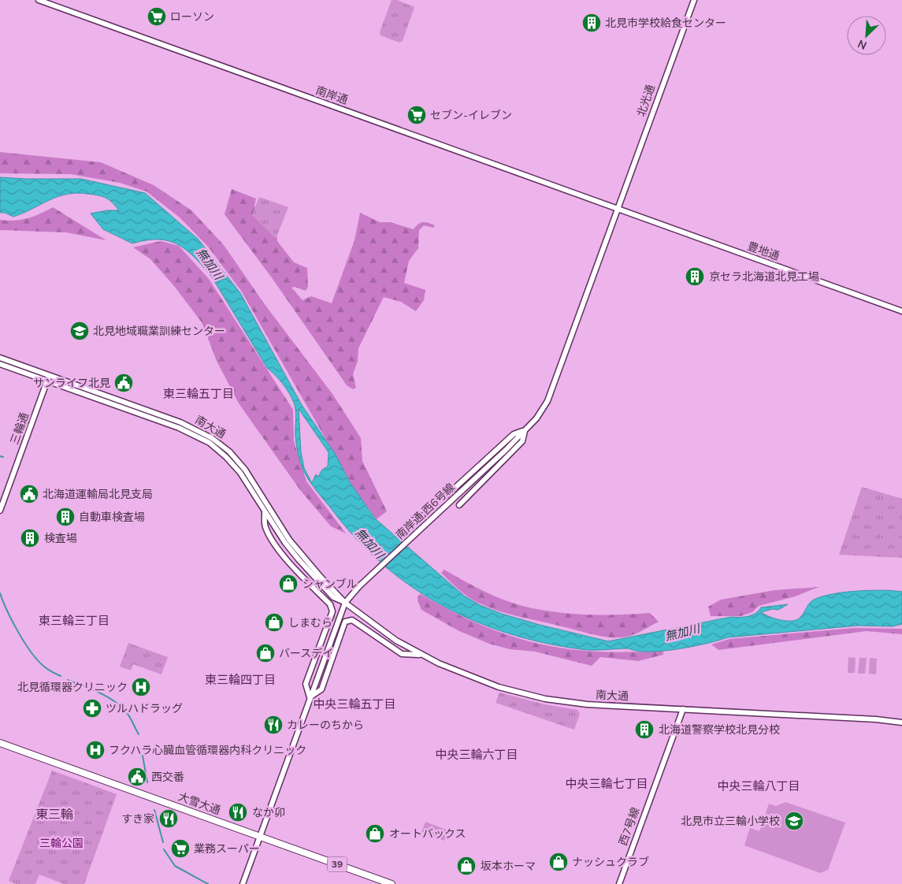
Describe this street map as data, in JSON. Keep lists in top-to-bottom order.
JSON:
{
  "streets": {
    "highway": ["大雪大通", "39"],
    "street": [
      "南岸通",
      "北光通",
      "豊地通",
      "南大通",
      "三輪通",
      "南岸通;西6号線",
      "西7号線"
    ]
  },
  "crossings": [
    ["南岸通", "北光通"],
    ["南岸通", "豊地通"],
    ["南岸通", "南岸通;西6号線"],
    ["北光通", "豊地通"],
    ["北光通", "南岸通;西6号線"],
    ["豊地通", "南岸通;西6号線"],
    ["南大通", "三輪通"],
    ["南大通", "南岸通;西6号線"],
    ["南大通", "西7号線"],
    ["南岸通;西6号線", "大雪大通"]
  ],
  "districts": [
    "東三輪五丁目",
    "東三輪三丁目",
    "東三輪四丁目",
    "中央三輪五丁目",
    "中央三輪六丁目",
    "中央三輪七丁目",
    "中央三輪八丁目",
    "東三輪"
  ],
  "water": ["無加川"],
  "parks": ["三輪公園"],
  "places": {
    "supermarket": ["ローソン", "セブン-イレブン", "業務スーパー"],
    "building": [
      "北見市学校給食センター",
      "京セラ北海道北見工場",
      "自動車検査場",
      "検査場",
      "北海道警察学校北見分校"
    ],
    "school or university": ["北見地域職業訓練センター", "北見市立三輪小学校"],
    "public building": ["サンライフ北見", "北海道運輸局北見支局", "西交番"],
    "shop": [
      "シャンブル",
      "しまむら",
      "バースデイ",
      "オートバックス",
      "ナッシュクラブ",
      "坂本ホーマ"
    ],
    "hospital": ["北見循環器クリニック", "フクハラ心臓血管循環器内科クリニック"],
    "pharmacy": ["ツルハドラッグ"],
    "restaurant": ["カレーのちから", "なか卯", "すき家"]
  },
  "north": "bottom left"
}
